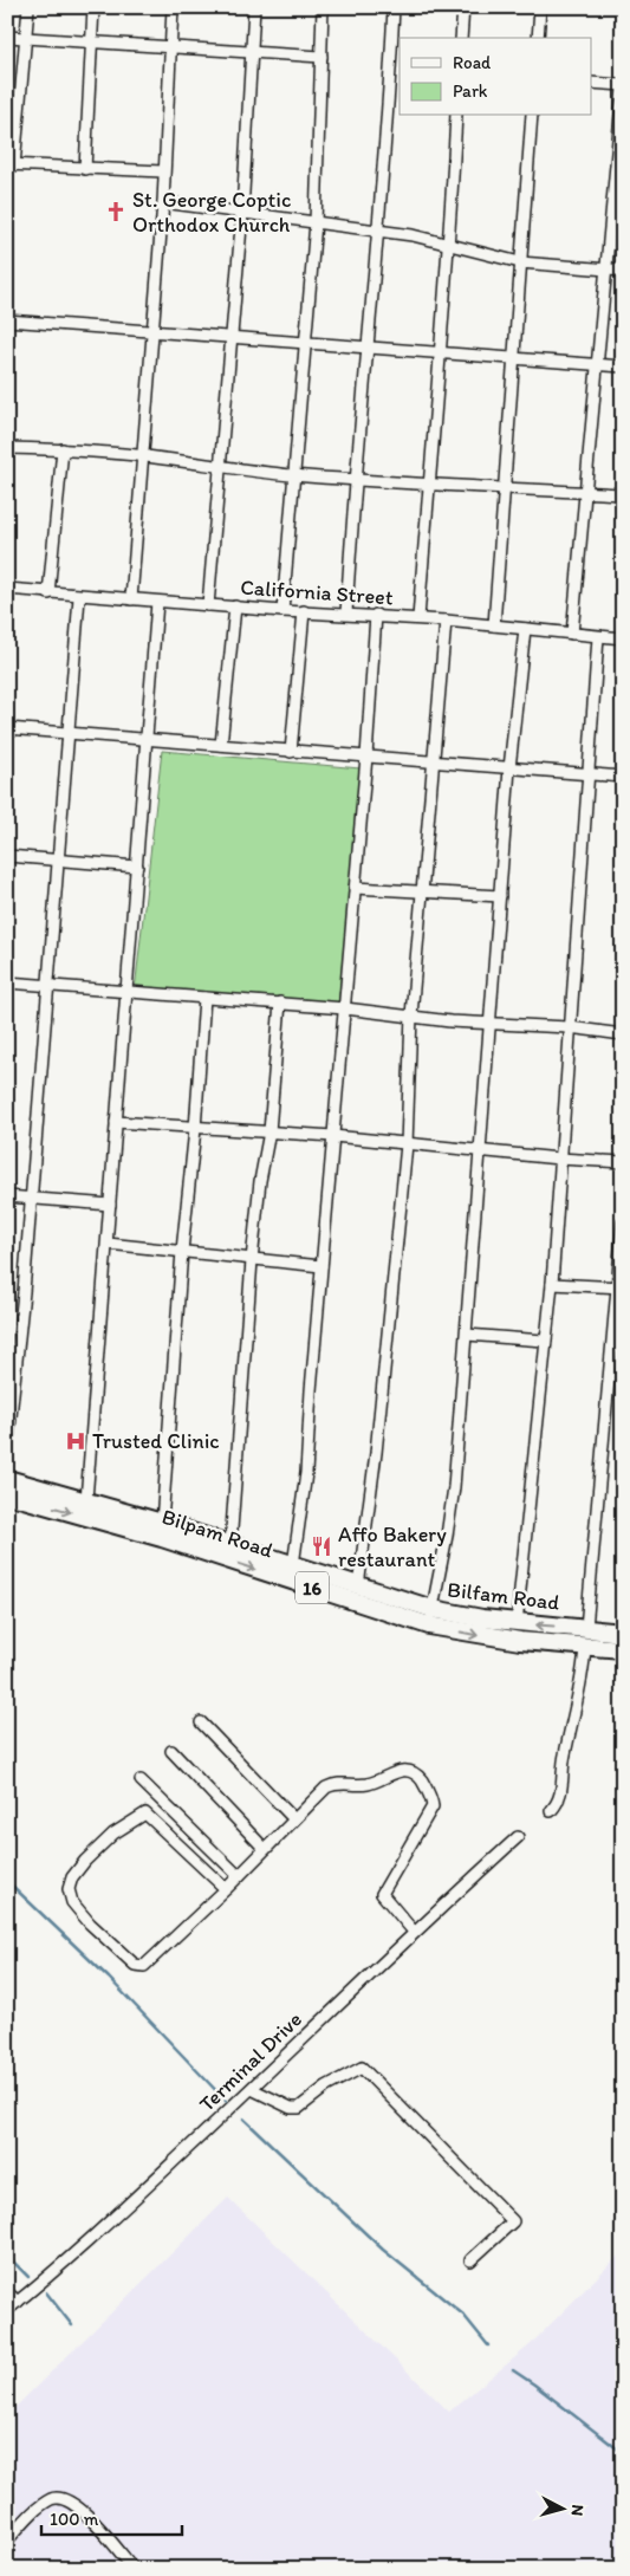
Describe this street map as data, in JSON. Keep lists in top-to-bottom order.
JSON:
{
  "streets": {
    "main road": ["Bilpam Road", "16", "Bilfam Road"],
    "street": ["California Street", "Terminal Drive"]
  },
  "crossings": [
    ["Bilpam Road", "Bilfam Road"]
  ],
  "one_way": ["Bilpam Road"],
  "places": {
    "church": ["St. George Coptic Orthodox Church"],
    "hospital": ["Trusted Clinic"],
    "restaurant": ["Affo Bakery restaurant"]
  },
  "legend": ["Road", "Park"],
  "scale_bar": "100 m",
  "north": "right"
}
